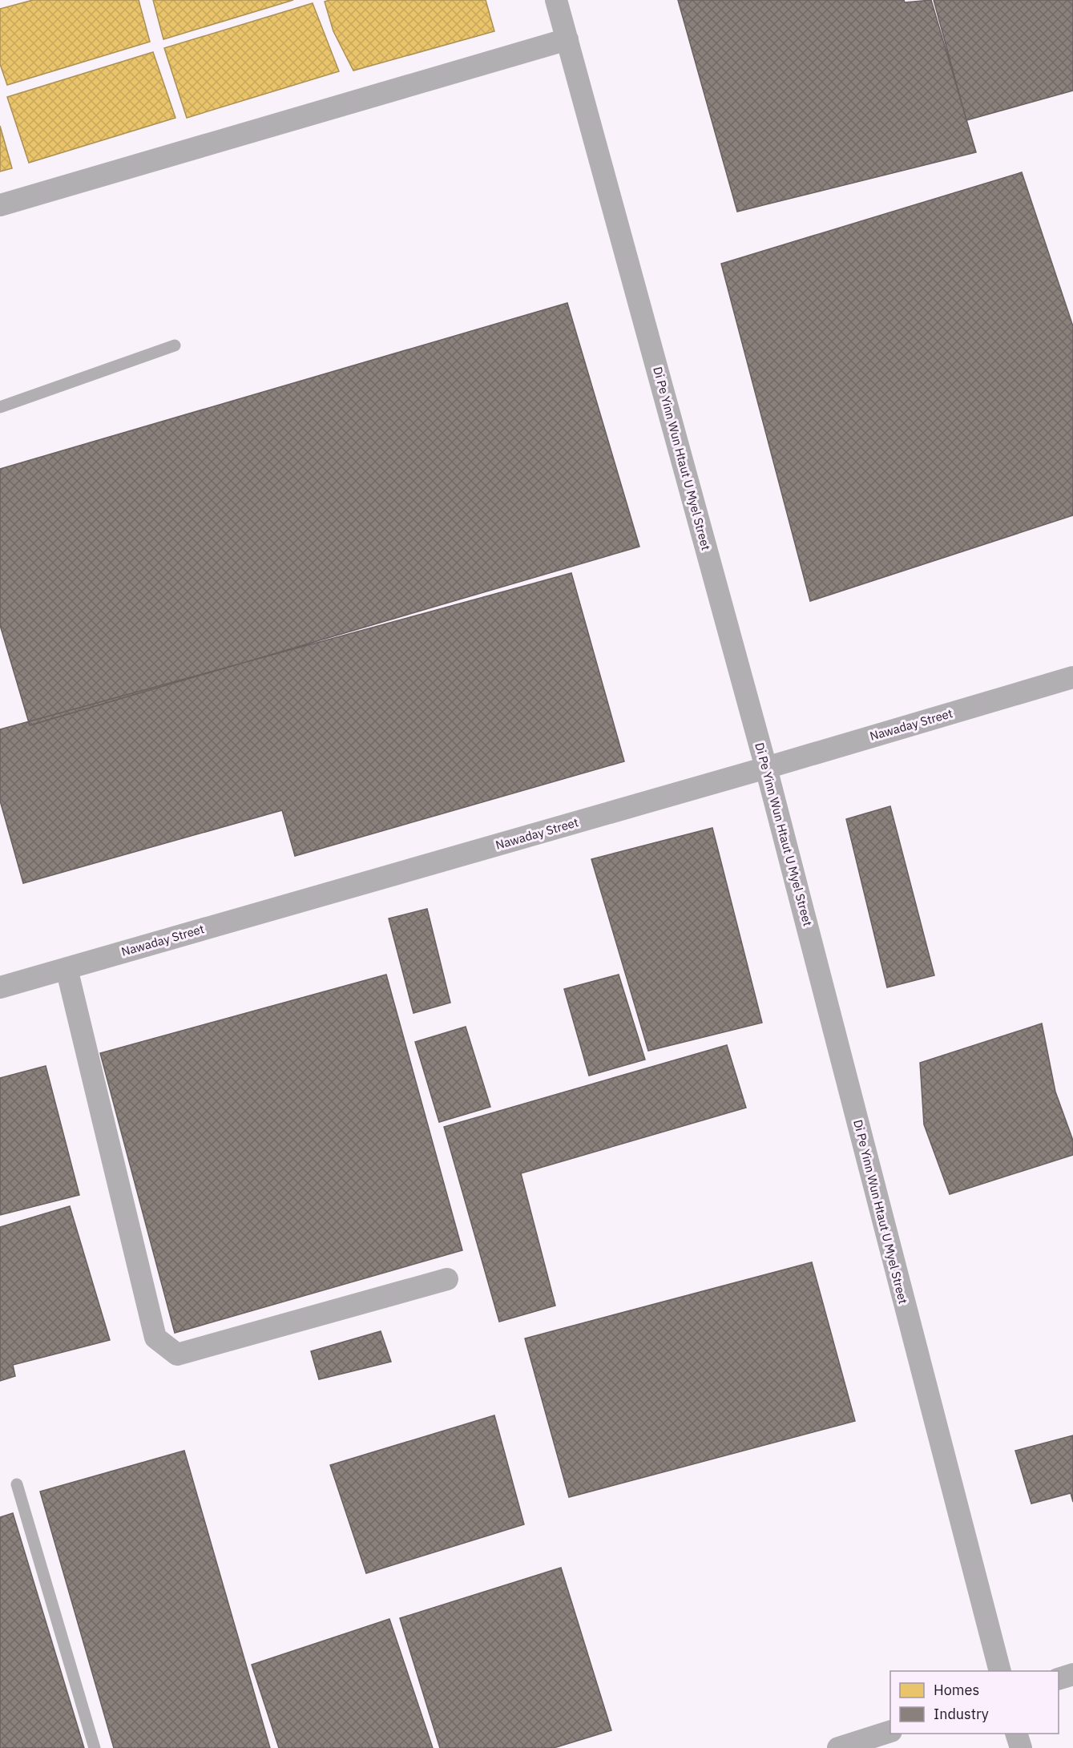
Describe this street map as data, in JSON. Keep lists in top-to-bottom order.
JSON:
{
  "streets": {
    "street": ["Di Pe Yinn Wun Htaut U Myel Street", "Nawaday Street"]
  },
  "crossings": [
    ["Di Pe Yinn Wun Htaut U Myel Street", "Nawaday Street"]
  ],
  "legend": ["Homes", "Industry"]
}
